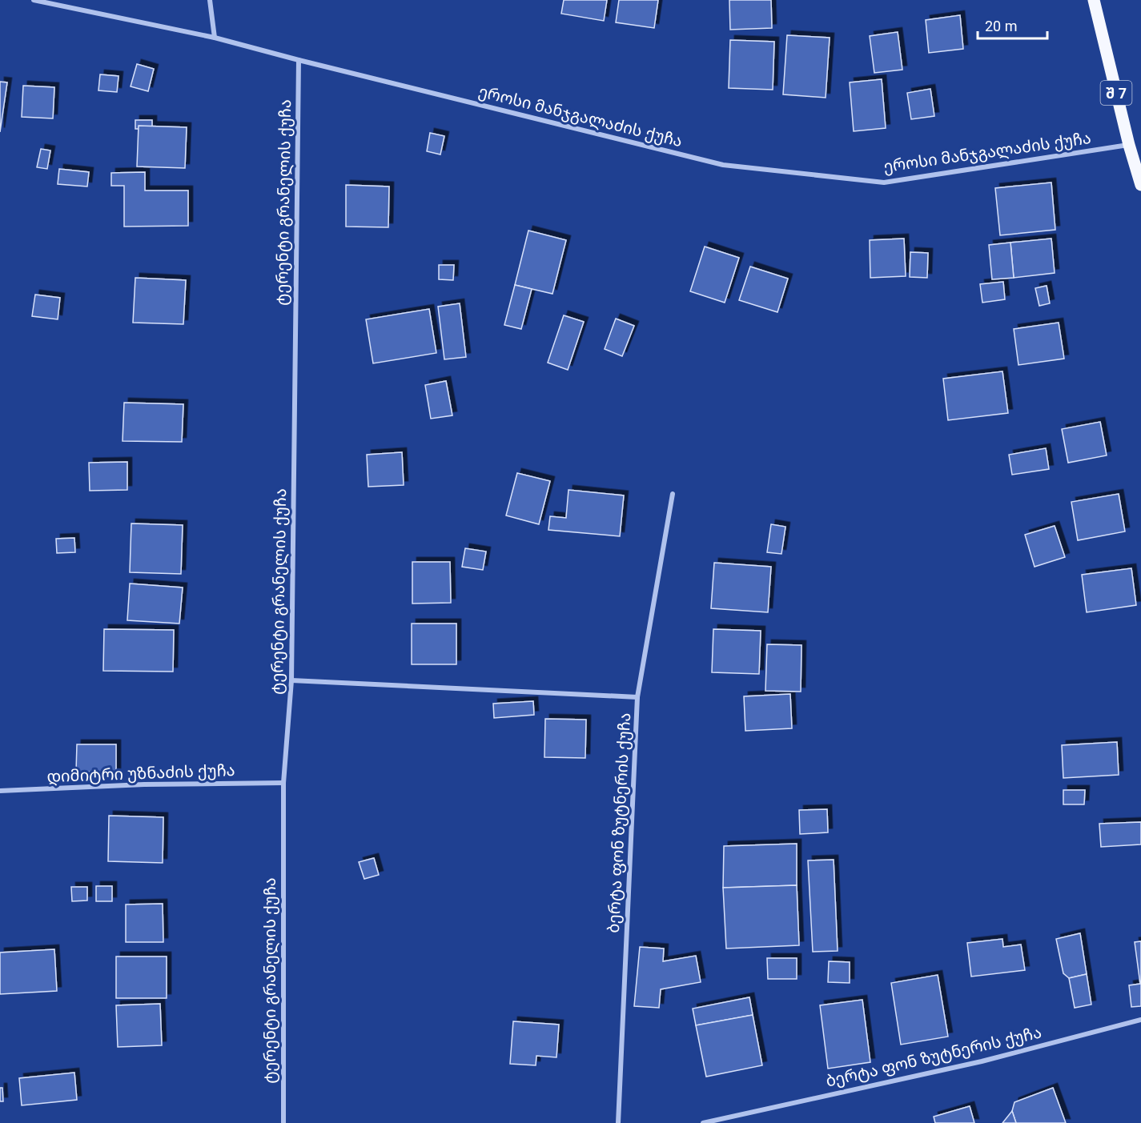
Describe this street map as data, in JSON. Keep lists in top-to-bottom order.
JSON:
{
  "streets": {
    "main road": ["შ 7"],
    "street": [
      "ეროსი მანჯგალაძის ქუჩა",
      "ტერენტი გრანელის ქუჩა",
      "დიმიტრი უზნაძის ქუჩა",
      "ბერტა ფონ ზუტნერის ქუჩა"
    ]
  },
  "crossings": [
    ["შ 7", "ეროსი მანჯგალაძის ქუჩა"],
    ["ეროსი მანჯგალაძის ქუჩა", "ტერენტი გრანელის ქუჩა"],
    ["ტერენტი გრანელის ქუჩა", "დიმიტრი უზნაძის ქუჩა"],
    ["ტერენტი გრანელის ქუჩა", "ბერტა ფონ ზუტნერის ქუჩა"]
  ],
  "scale_bar": "20 m"
}
